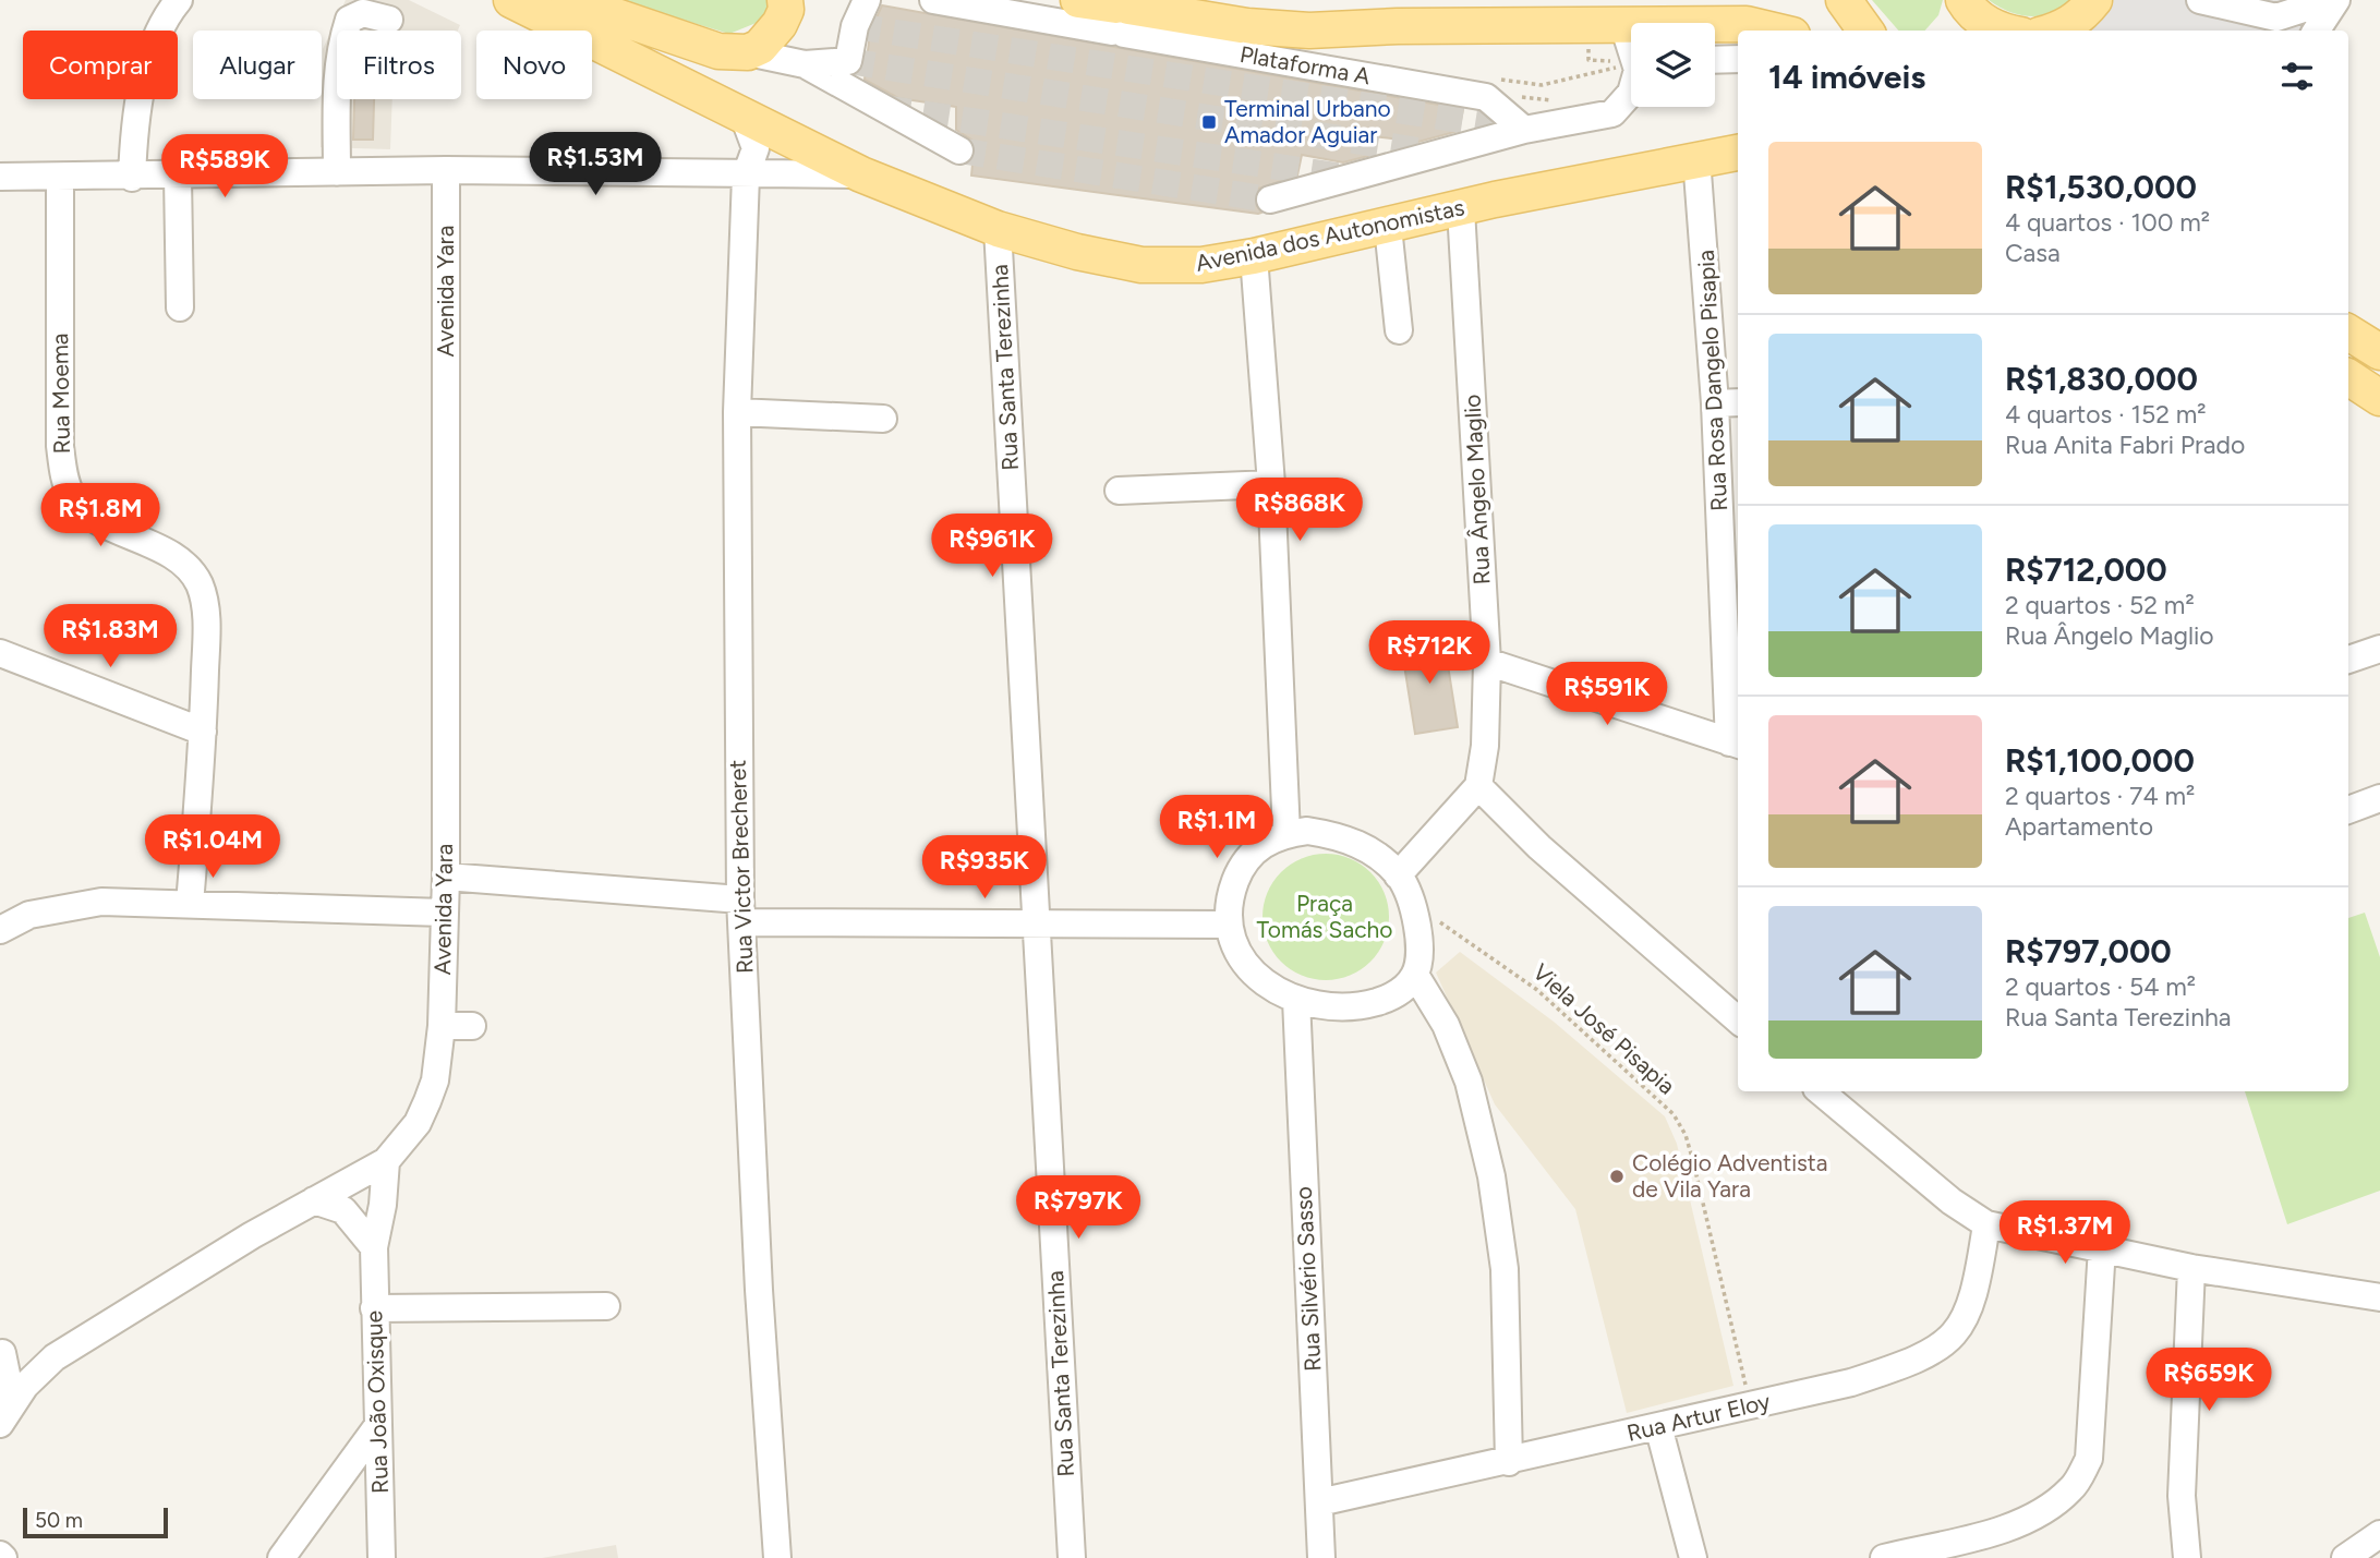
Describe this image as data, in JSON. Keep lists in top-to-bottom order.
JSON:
{
  "streets": {
    "main road": ["Avenida dos Autonomistas"],
    "street": [
      "Plataforma A",
      "Avenida Yara",
      "Rua Santa Terezinha",
      "Rua Rosa Dangelo Pisapia",
      "Rua Moema",
      "Rua Ângelo Maglio",
      "Rua Victor Brecheret",
      "Rua Silvério Sasso",
      "Rua João Oxisque",
      "Rua Artur Eloy"
    ],
    "path": ["Viela José Pisapia"]
  },
  "crossings": [
    ["Avenida dos Autonomistas", "Rua Santa Terezinha"],
    ["Avenida dos Autonomistas", "Rua Rosa Dangelo Pisapia"],
    ["Avenida dos Autonomistas", "Rua Ângelo Maglio"],
    ["Avenida dos Autonomistas", "Rua Victor Brecheret"],
    ["Avenida Yara", "Rua João Oxisque"],
    ["Viela José Pisapia", "Rua Silvério Sasso"],
    ["Viela José Pisapia", "Rua Artur Eloy"],
    ["Rua Silvério Sasso", "Rua Artur Eloy"]
  ],
  "parks": ["Praça Tomás Sacho"],
  "places": {
    "transit": ["Terminal Urbano Amador Aguiar"],
    "other": ["Colégio Adventista de Vila Yara"]
  },
  "scale_bar": "50 m",
  "page": {
    "chip": [
      "Comprar",
      "Alugar",
      "Filtros",
      "Novo"
    ],
    "heading": "14 imóveis",
    "list": [
      {
        "name": "R$1,530,000",
        "note": "4 quartos · 100 m² · Casa"
      },
      {
        "name": "R$1,830,000",
        "note": "4 quartos · 152 m² · Rua Anita Fabri Prado"
      },
      {
        "name": "R$712,000",
        "note": "2 quartos · 52 m² · Rua Ângelo Maglio"
      },
      {
        "name": "R$1,100,000",
        "note": "2 quartos · 74 m² · Apartamento"
      },
      {
        "name": "R$797,000",
        "note": "2 quartos · 54 m² · Rua Santa Terezinha"
      }
    ],
    "price": [
      "R$1.53M",
      "R$589K",
      "R$868K",
      "R$1.8M",
      "R$961K",
      "R$1.83M",
      "R$712K",
      "R$591K",
      "R$1.1M",
      "R$1.04M",
      "R$935K",
      "R$797K",
      "R$1.37M",
      "R$659K"
    ],
    "scale": "50 m"
  }
}
